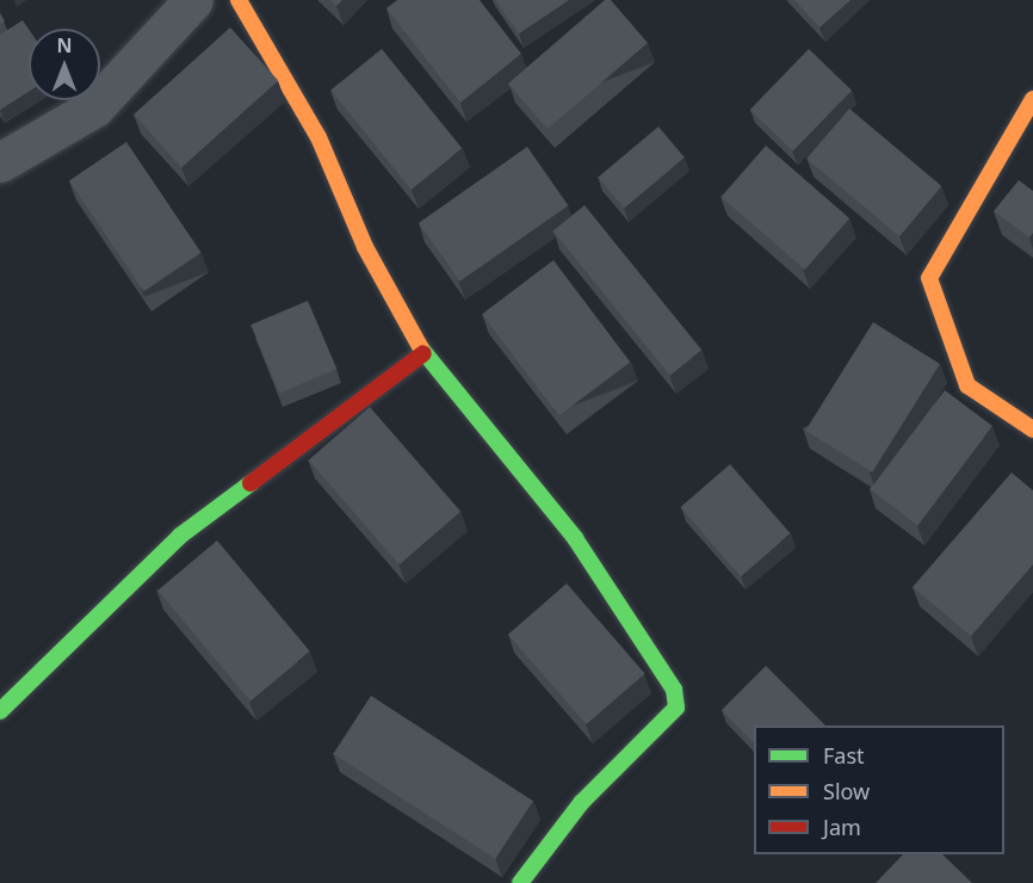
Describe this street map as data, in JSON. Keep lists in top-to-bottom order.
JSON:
{
  "legend": ["Fast", "Slow", "Jam"],
  "north": "top"
}
